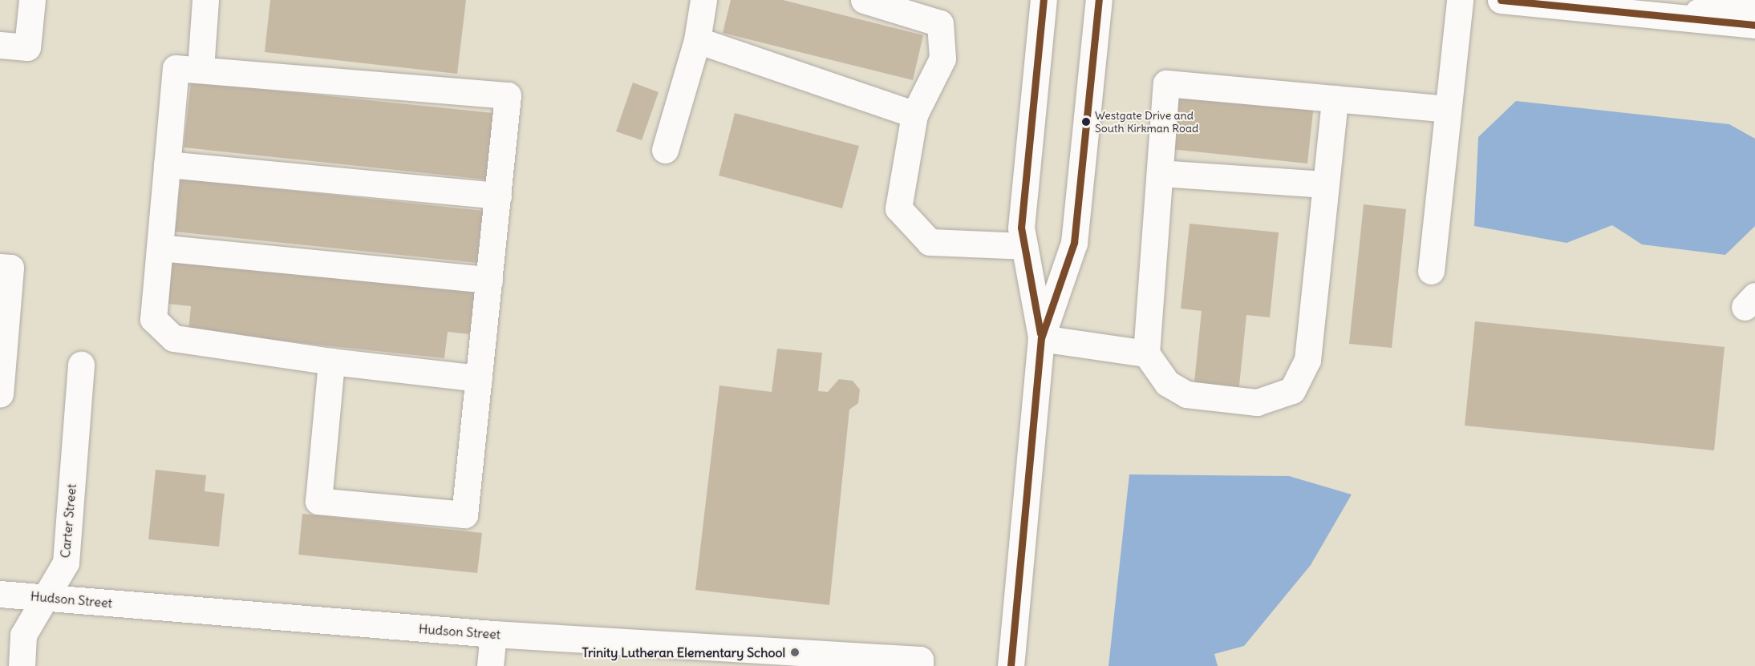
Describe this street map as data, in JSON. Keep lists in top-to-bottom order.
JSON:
{
  "streets": {
    "street": ["Carter Street", "Hudson Street"]
  },
  "crossings": [
    ["Carter Street", "Hudson Street"]
  ],
  "places": ["Westgate Drive and South Kirkman Road", "Trinity Lutheran Elementary School"]
}
